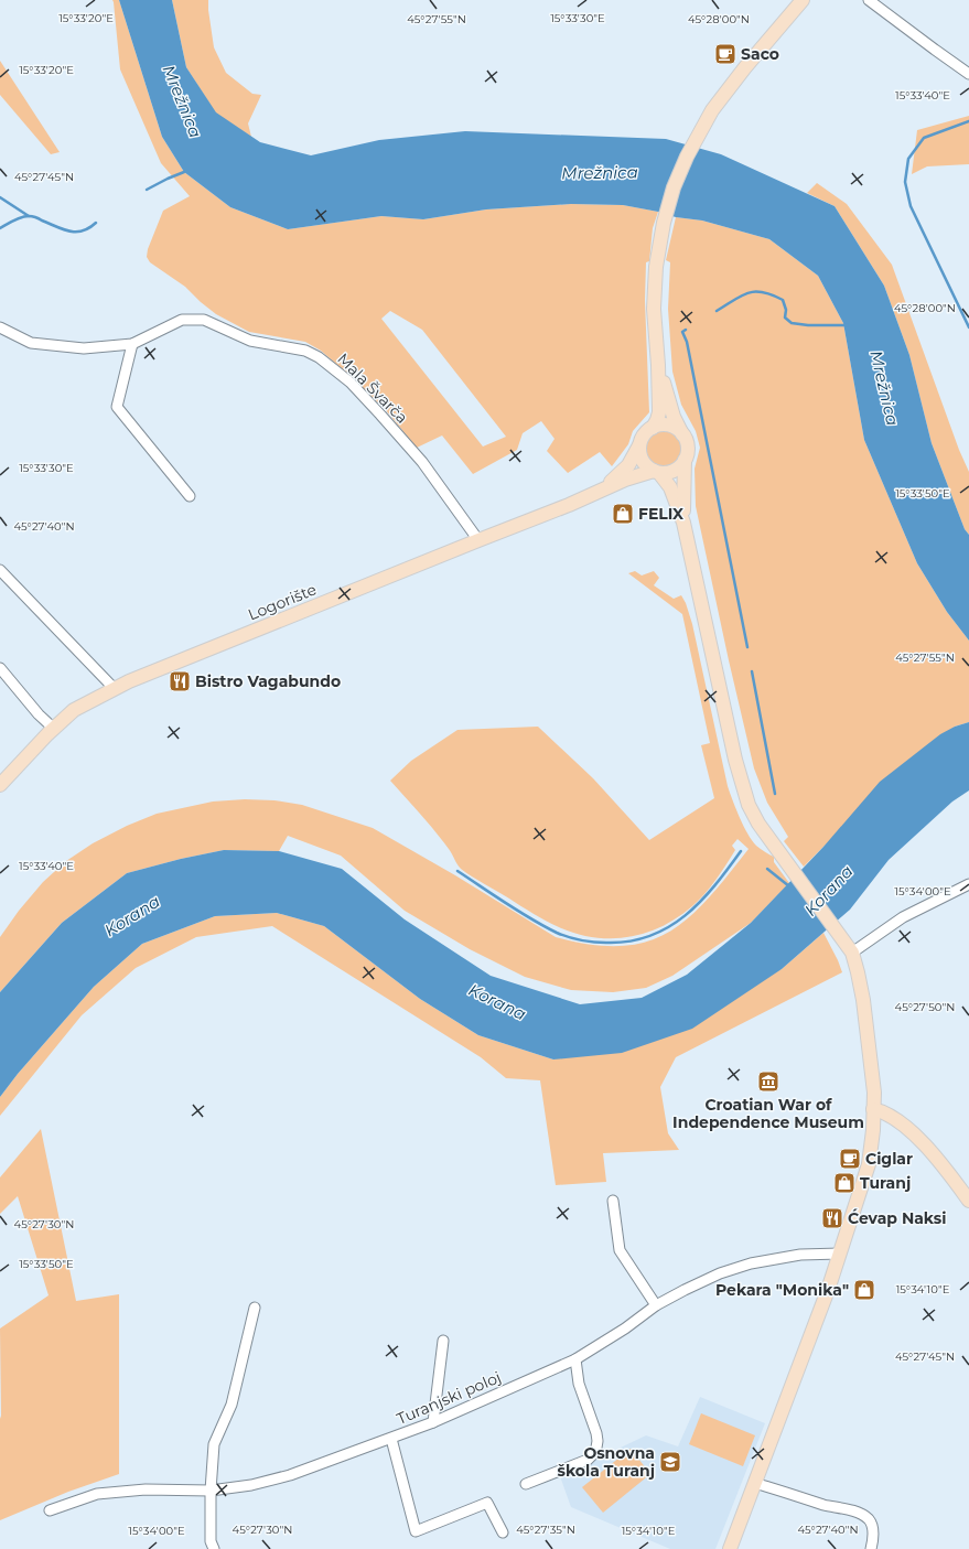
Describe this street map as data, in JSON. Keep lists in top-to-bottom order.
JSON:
{
  "streets": {
    "main road": ["Logorište"],
    "street": ["Mala Švarča", "Turanjski poloj"]
  },
  "crossings": [
    ["Mala Švarča", "Logorište"]
  ],
  "water": ["Mrežnica", "Korana"],
  "places": {
    "cafe": ["Saco", "Ciglar"],
    "shop": ["FELIX", "Turanj", "Pekara \"Monika\""],
    "restaurant": ["Bistro Vagabundo", "Ćevap Naksi"],
    "museum": ["Croatian War of Independence Museum"],
    "school or university": ["Osnovna škola Turanj"]
  },
  "coordinates": [
    "15°33'20\"E",
    "15°33'30\"E",
    "45°27'55\"N",
    "45°28'00\"N",
    "15°33'40\"E",
    "45°27'45\"N",
    "15°33'50\"E",
    "45°27'40\"N",
    "15°34'00\"E",
    "45°27'50\"N",
    "45°27'30\"N",
    "15°34'10\"E",
    "45°27'35\"N"
  ]
}
